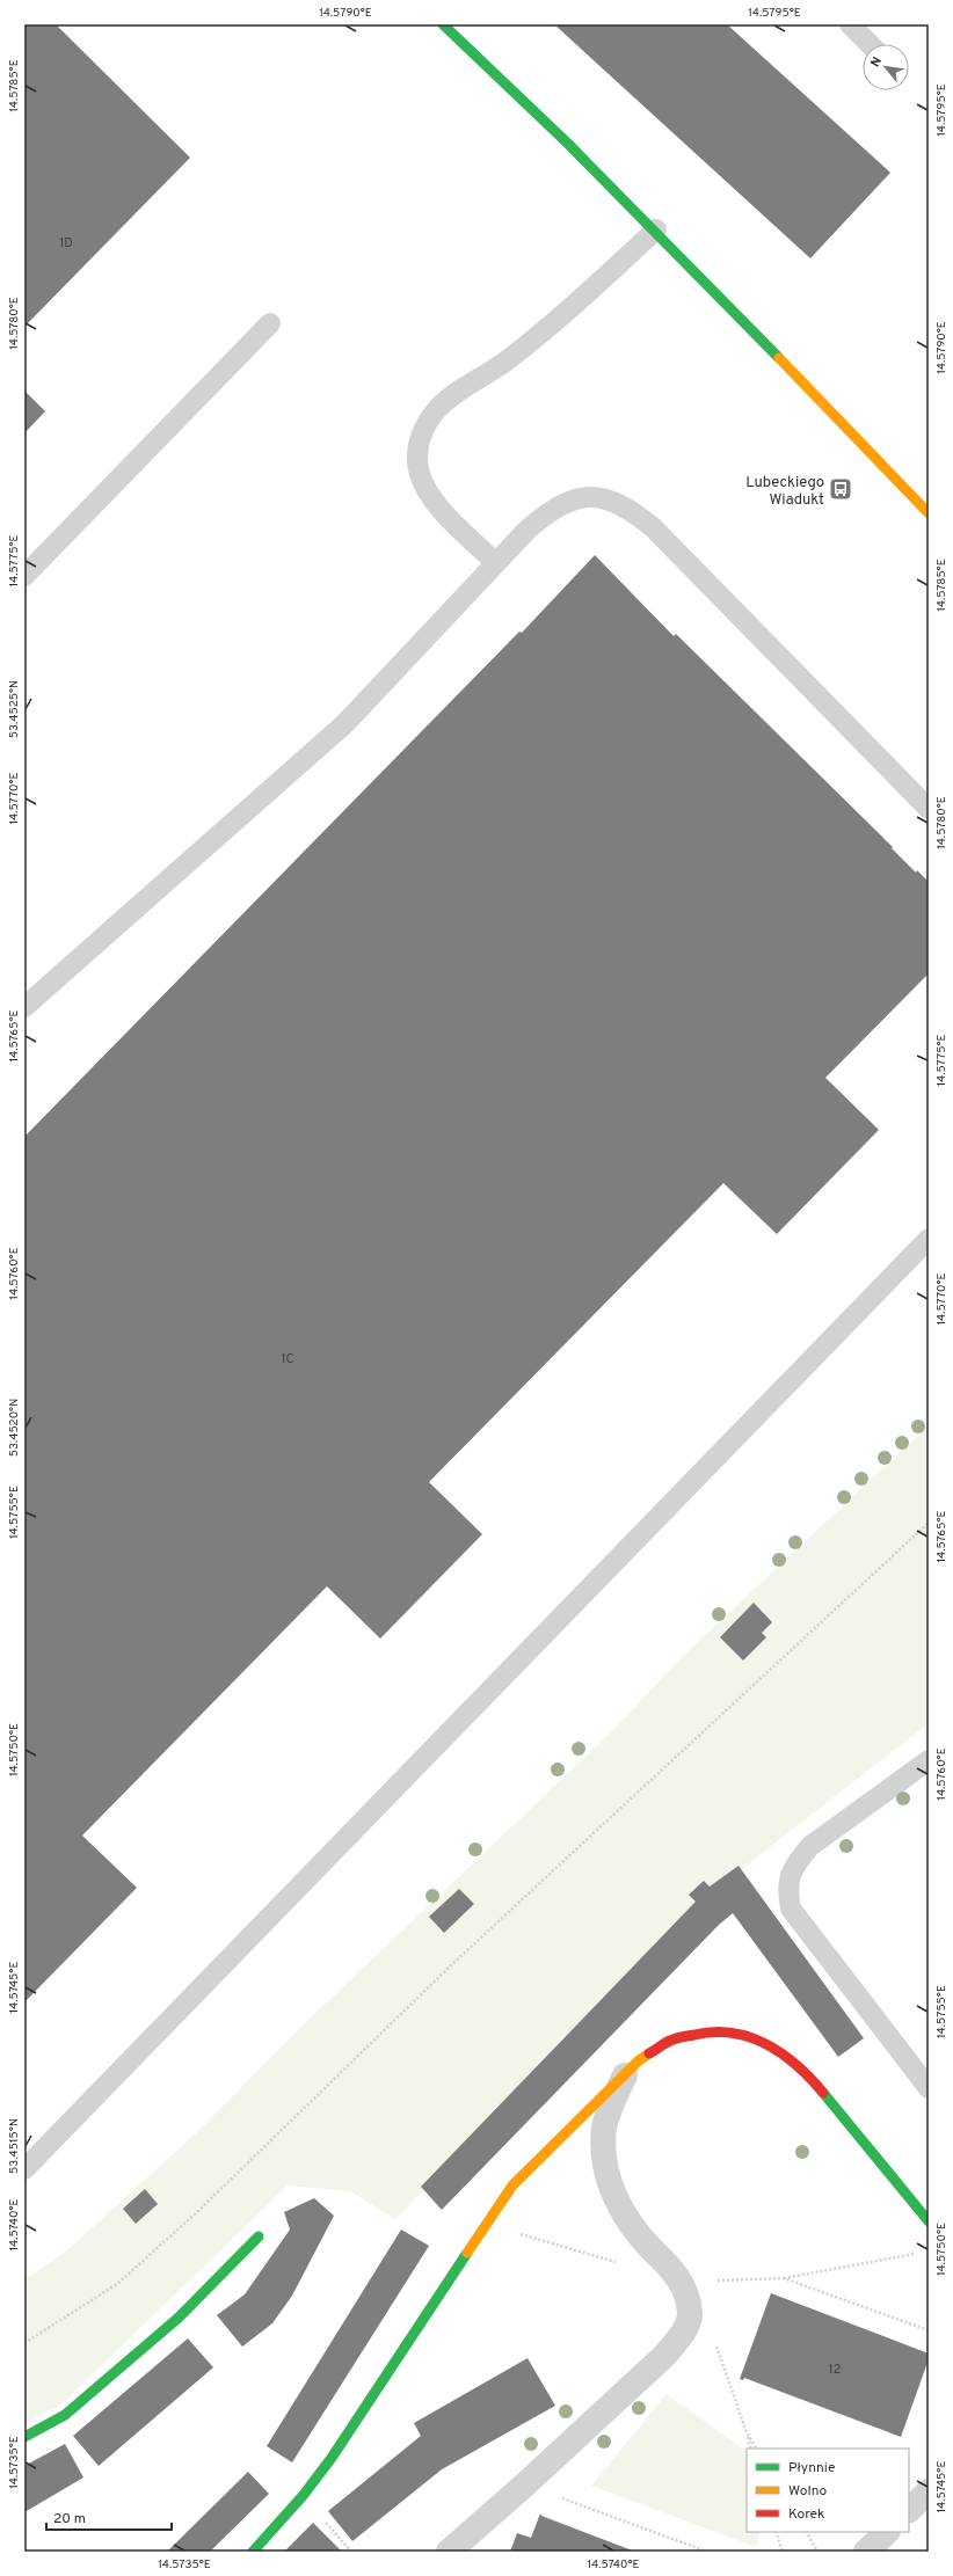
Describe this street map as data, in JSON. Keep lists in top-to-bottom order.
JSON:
{
  "places": {
    "bus stop": ["Lubeckiego Wiadukt"]
  },
  "house_numbers": ["1D", "1C", "12"],
  "legend": ["Płynnie", "Wolno", "Korek"],
  "scale_bar": "20 m",
  "north": "top left",
  "coordinates": [
    "14.5790°E",
    "14.5795°E",
    "14.5785°E",
    "14.5780°E",
    "14.5775°E",
    "53.4525°N",
    "14.5770°E",
    "14.5765°E",
    "14.5760°E",
    "53.4520°N",
    "14.5755°E",
    "14.5750°E",
    "14.5745°E",
    "53.4515°N",
    "14.5740°E",
    "14.5735°E"
  ]
}
